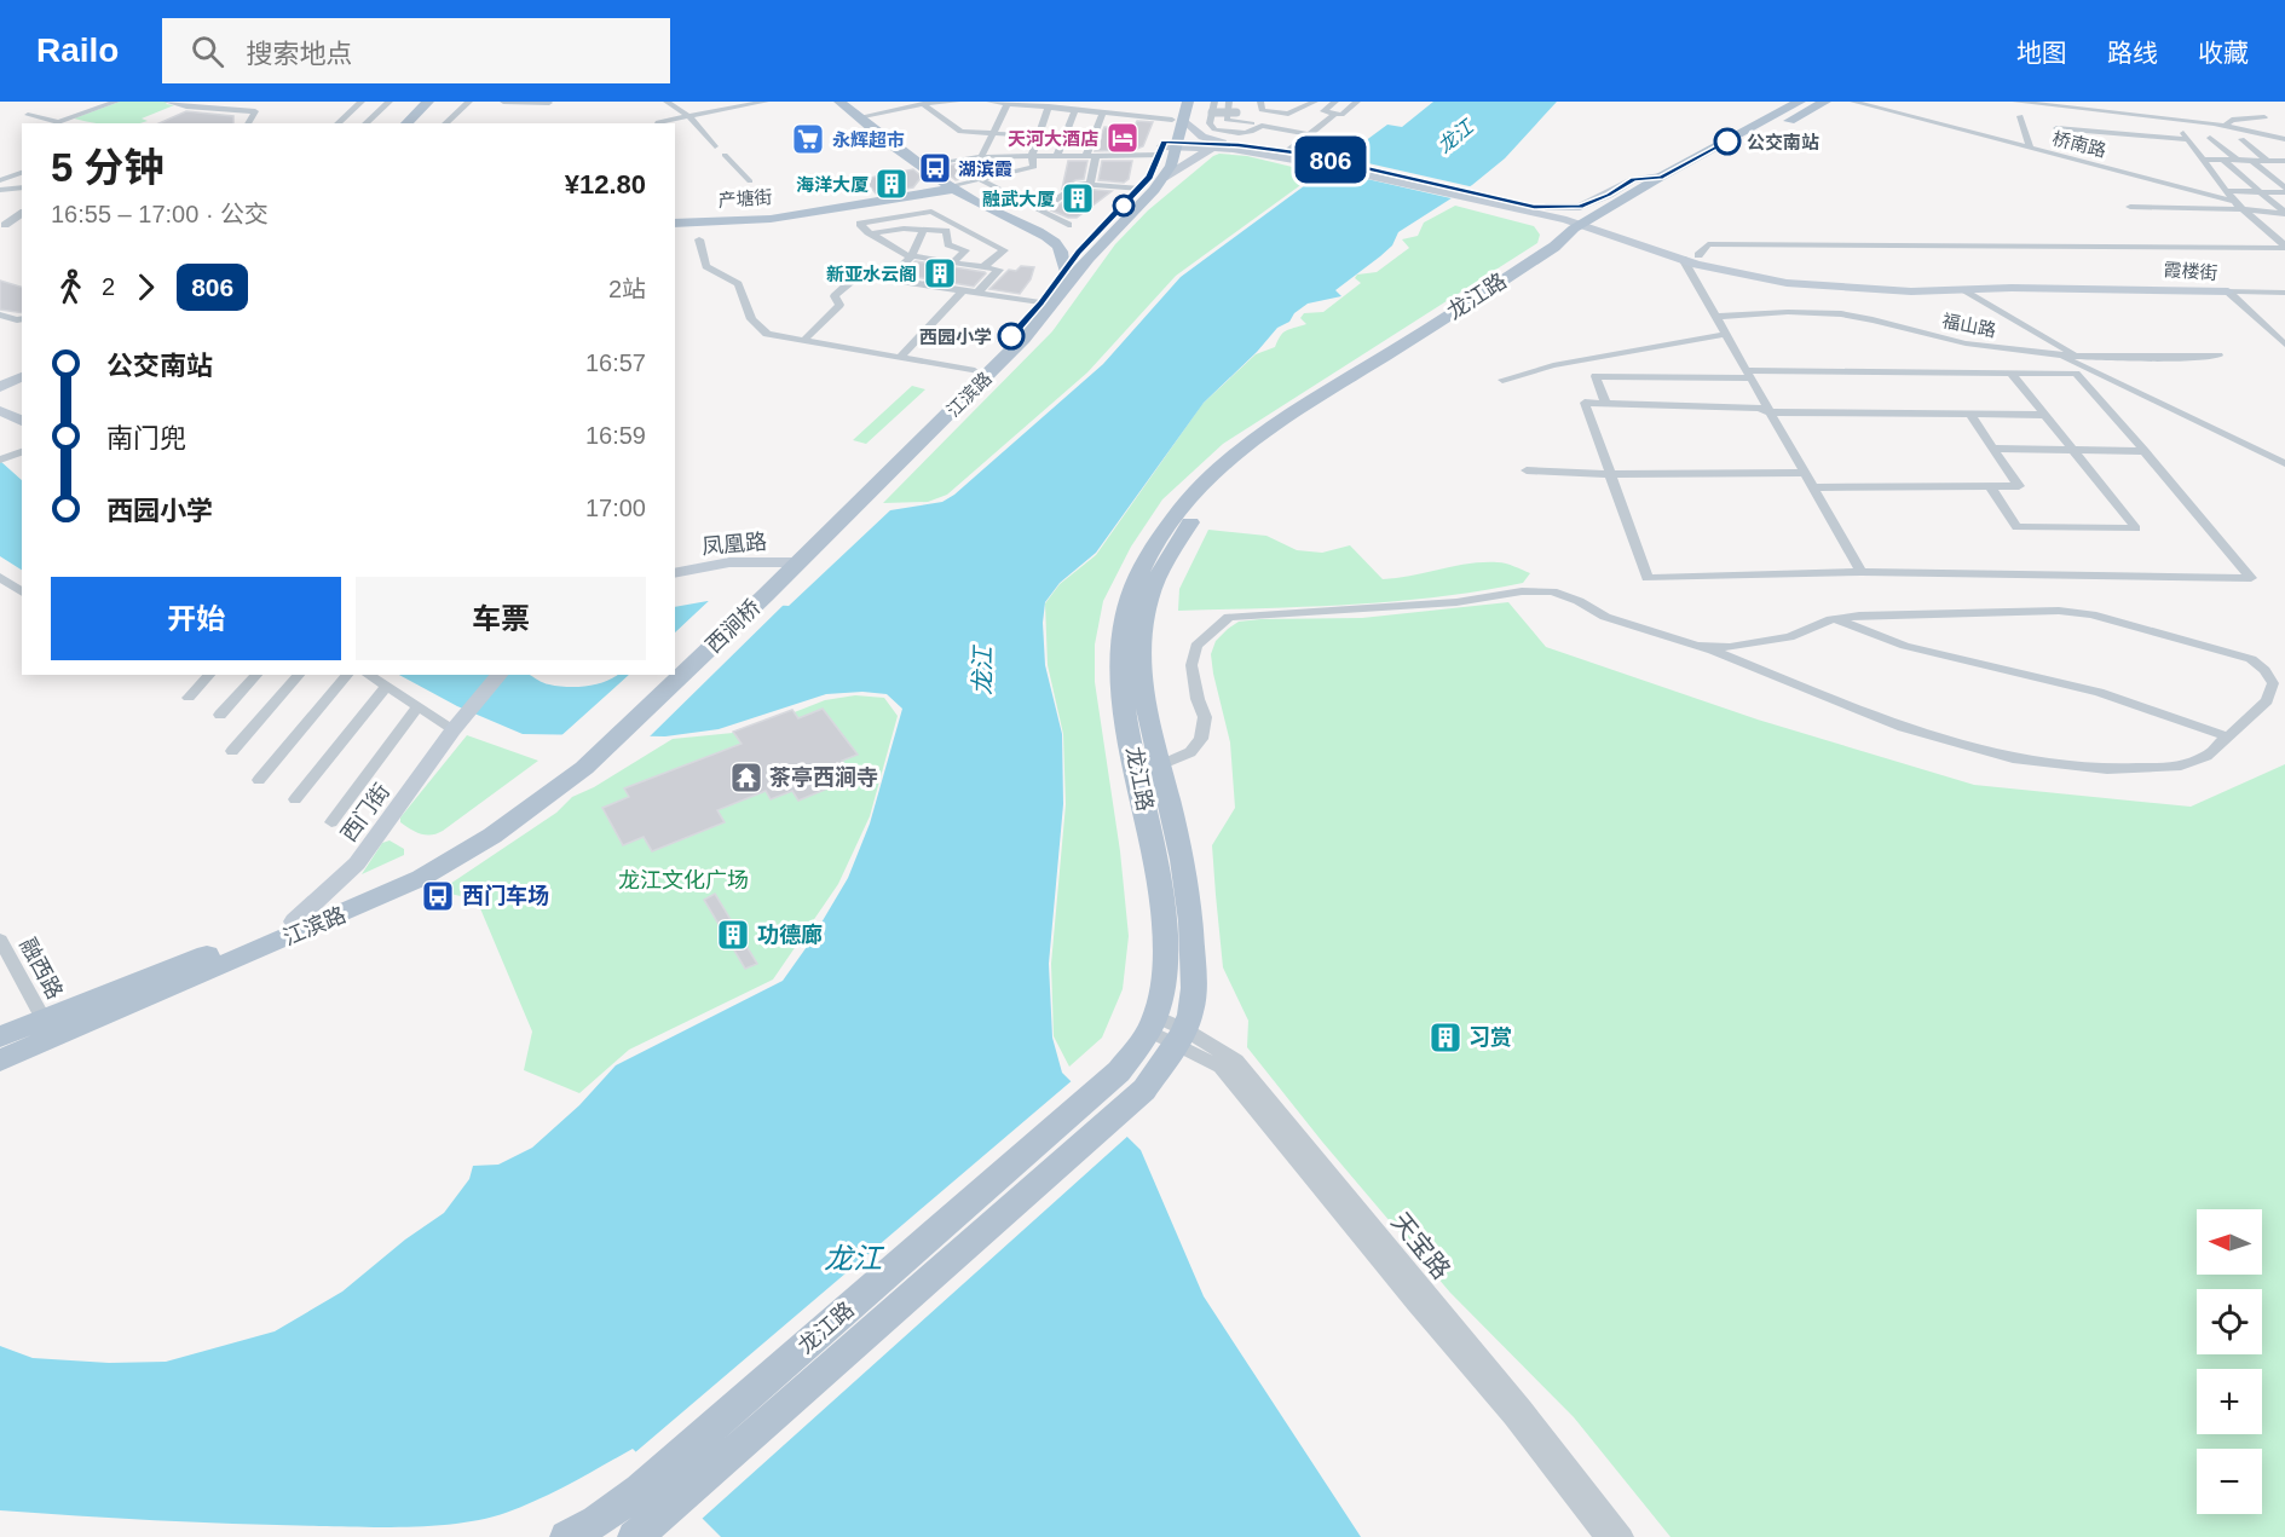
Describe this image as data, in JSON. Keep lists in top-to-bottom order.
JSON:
{
  "streets": {
    "main road": ["龙江路", "江滨路", "西涧桥"],
    "street": [
      "桥南路",
      "霞楼街",
      "福山路",
      "凤凰路",
      "西门街",
      "融西路",
      "天宝路"
    ]
  },
  "crossings": [
    ["霞楼街", "龙江路"],
    ["龙江路", "天宝路"],
    ["江滨路", "凤凰路"],
    ["江滨路", "西涧桥"],
    ["江滨路", "西门街"],
    ["江滨路", "融西路"],
    ["凤凰路", "西涧桥"]
  ],
  "water": ["龙江"],
  "parks": ["龙江文化广场"],
  "places": {
    "hotel": ["天河大酒店"],
    "supermarket": ["永辉超市"],
    "other": ["公交南站", "西园小学"],
    "bus stop": ["湖滨霞", "西门车场"],
    "building": [
      "海洋大厦",
      "融武大厦",
      "新亚水云阁",
      "功德廊",
      "习赏"
    ],
    "temple": ["茶亭西涧寺"]
  },
  "lines": ["bus line 806"],
  "north": "left",
  "page": {
    "header": "Railo",
    "search": "搜索地点",
    "nav": ["地图", "路线", "收藏"],
    "on_map": "806",
    "heading": ["5 分钟", "16:55 – 17:00 · 公交", "¥12.80"],
    "legs": ["2", "806", "2站"],
    "list": [
      {
        "name": "公交南站",
        "value": "16:57"
      },
      {
        "name": "南门兜",
        "value": "16:59"
      },
      {
        "name": "西园小学",
        "value": "17:00"
      }
    ],
    "buttons": ["开始", "车票"],
    "map_buttons": ["+", "−"]
  }
}
